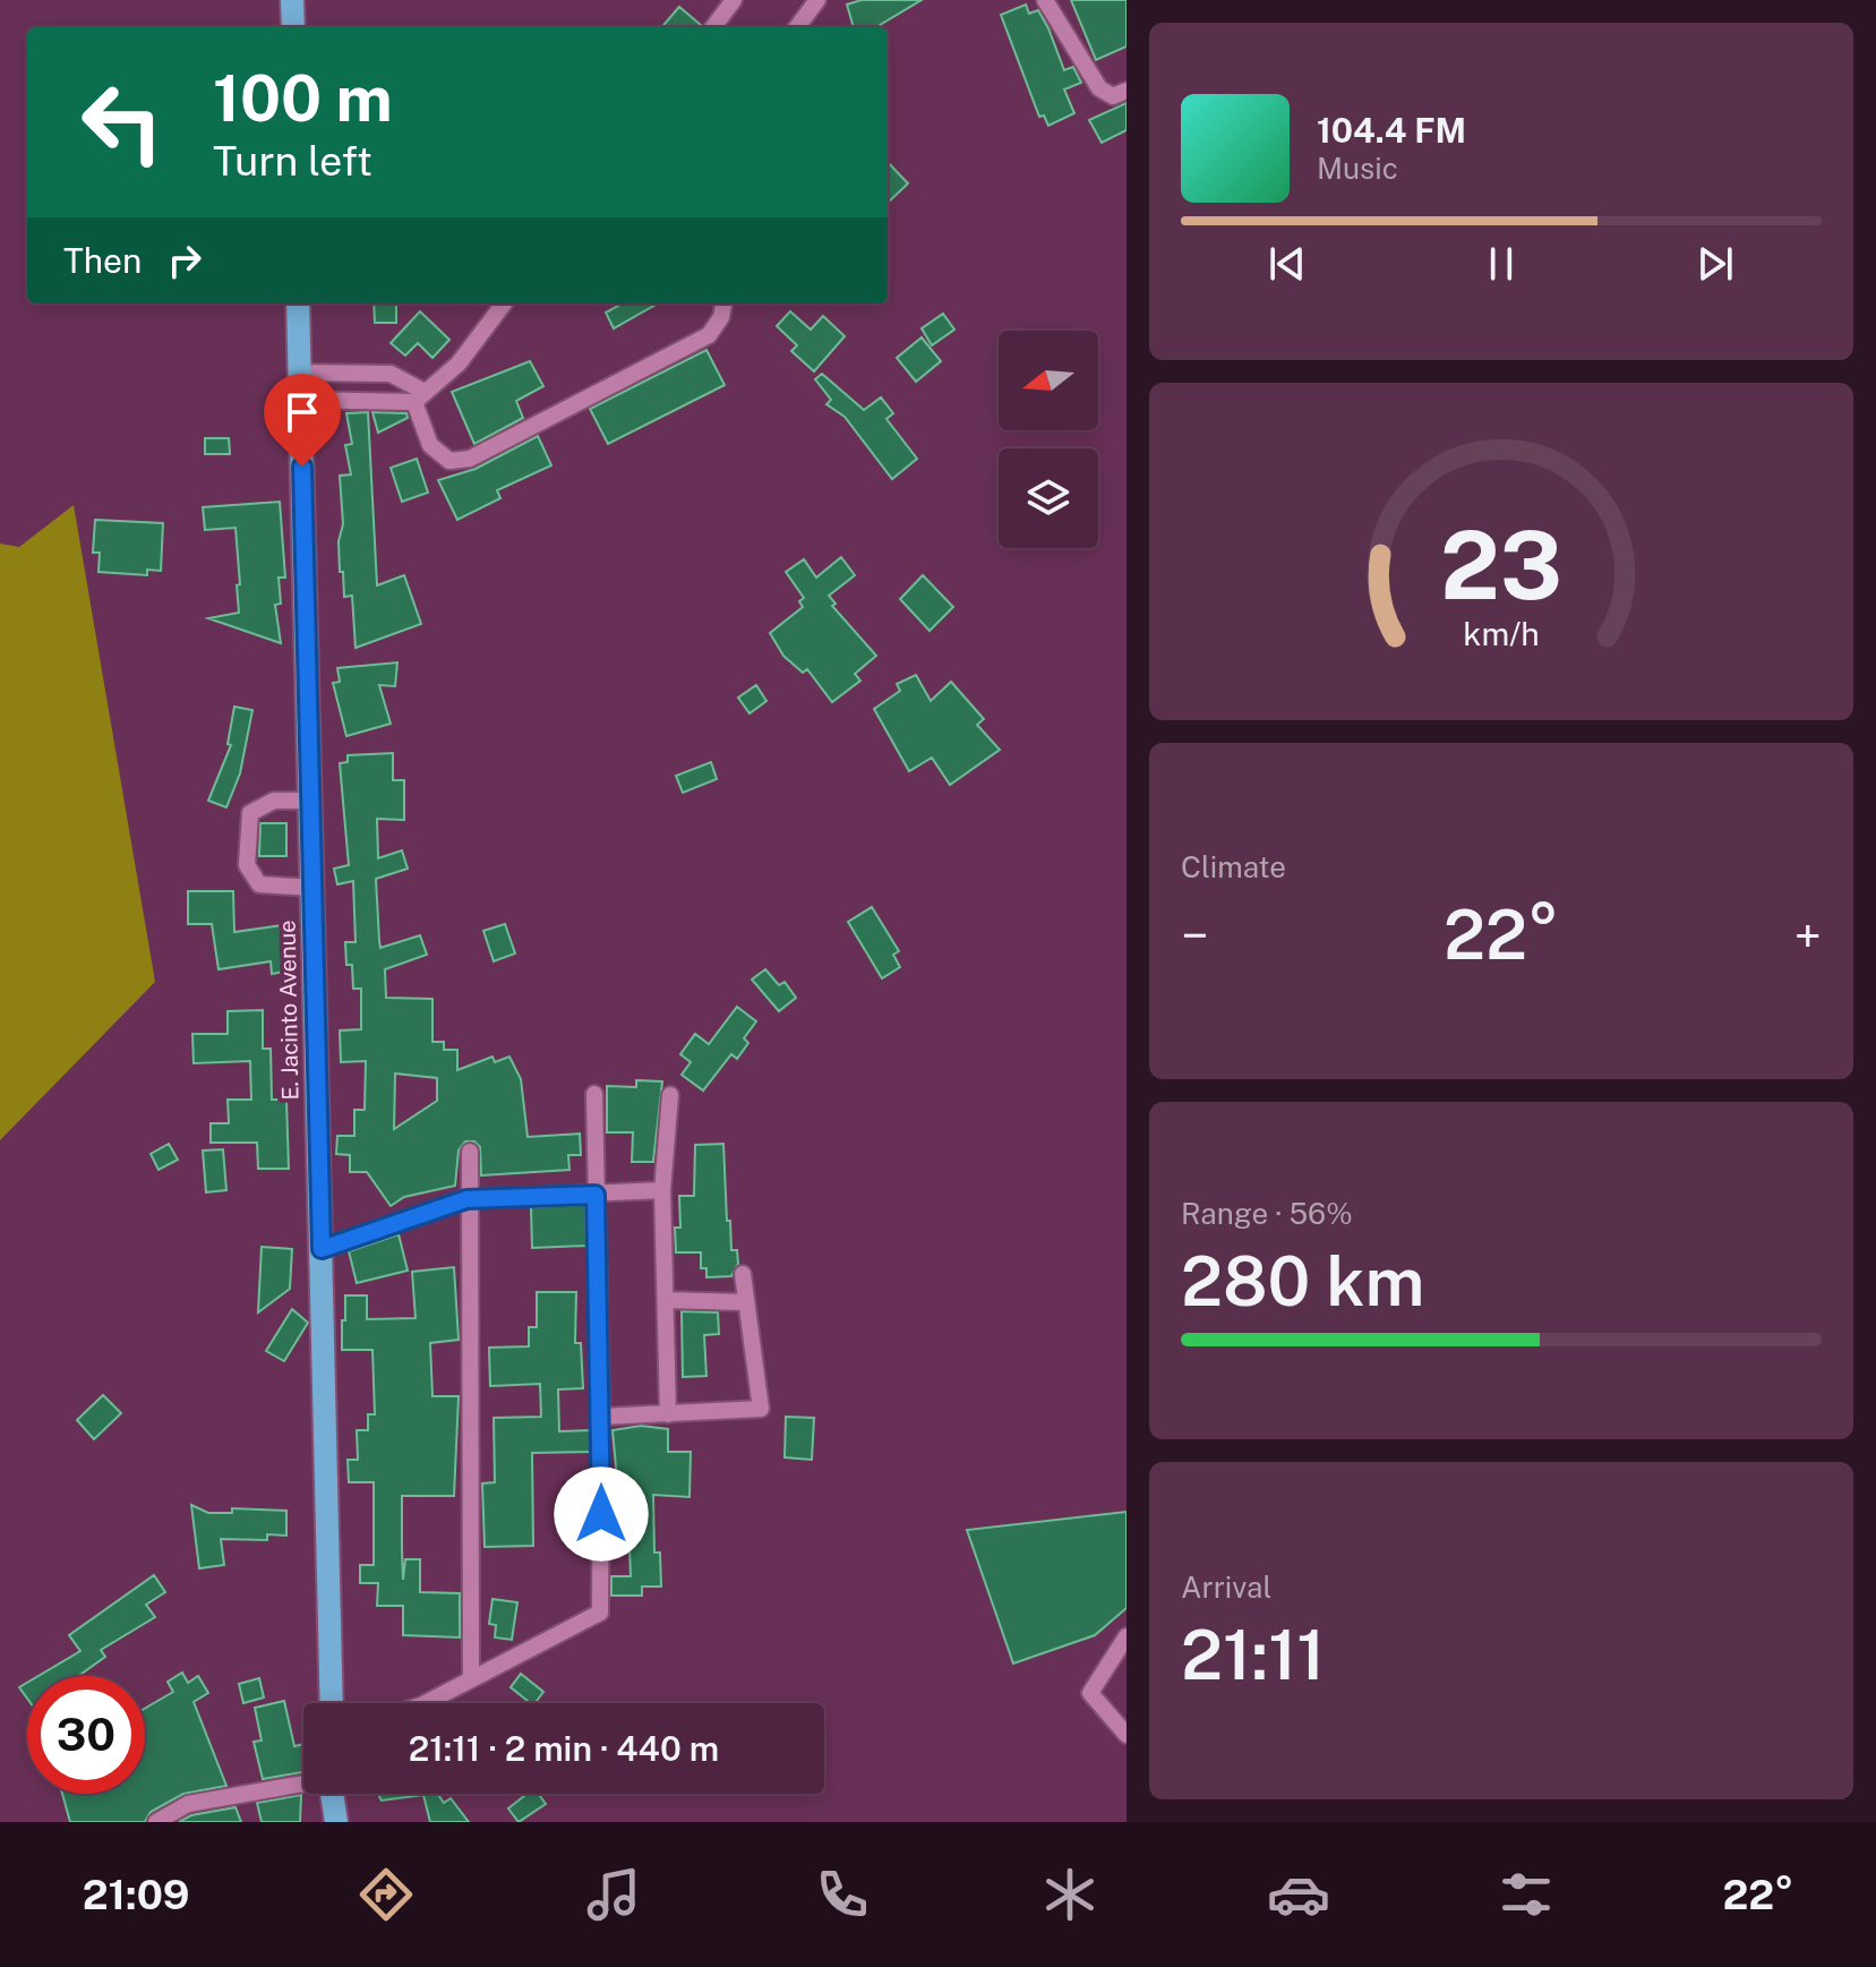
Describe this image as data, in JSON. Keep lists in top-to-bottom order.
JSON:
{
  "streets": {
    "main road": ["E. Jacinto Avenue"]
  },
  "north": "left",
  "page": {
    "turn": ["100 m", "Turn left"],
    "song": ["104.4 FM", "Music"],
    "then": "Then",
    "tile": [
      "Climate",
      ["Range · 56%", "280 km"],
      ["Arrival", "21:11"]
    ],
    "heat": ["−", "22°", "+"],
    "limit": "30",
    "trip": "21:11 · 2 min · 440 m",
    "tabs": ["21:09", "22°"],
    "gauge": ["23", "km/h"]
  }
}
